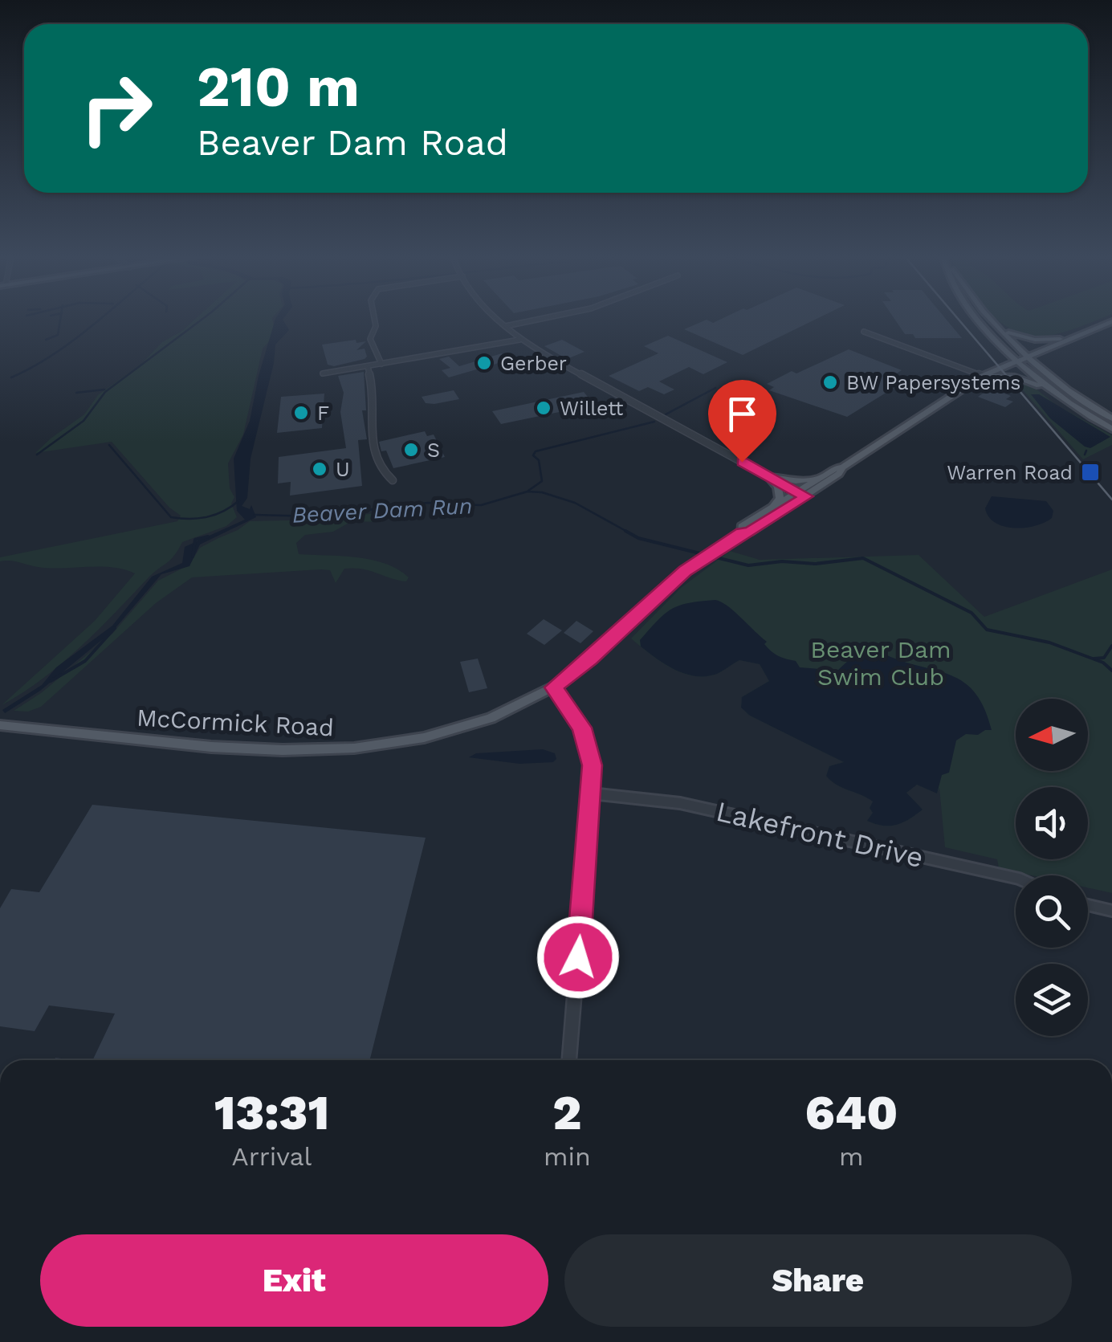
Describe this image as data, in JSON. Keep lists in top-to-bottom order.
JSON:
{
  "streets": {
    "main road": ["McCormick Road"],
    "street": ["Lakefront Drive"]
  },
  "water": ["Beaver Dam Run"],
  "parks": ["Beaver Dam Swim Club"],
  "places": {
    "other": [
      "Gerber",
      "BW Papersystems",
      "Willett",
      "F",
      "S",
      "U"
    ],
    "transit": ["Warren Road"]
  },
  "north": "left",
  "page": {
    "turn": ["210 m", "Beaver Dam Road"],
    "eta": [
      "13:31",
      "Arrival",
      "2",
      "min",
      "640",
      "m"
    ],
    "buttons": ["Exit", "Share"]
  }
}
